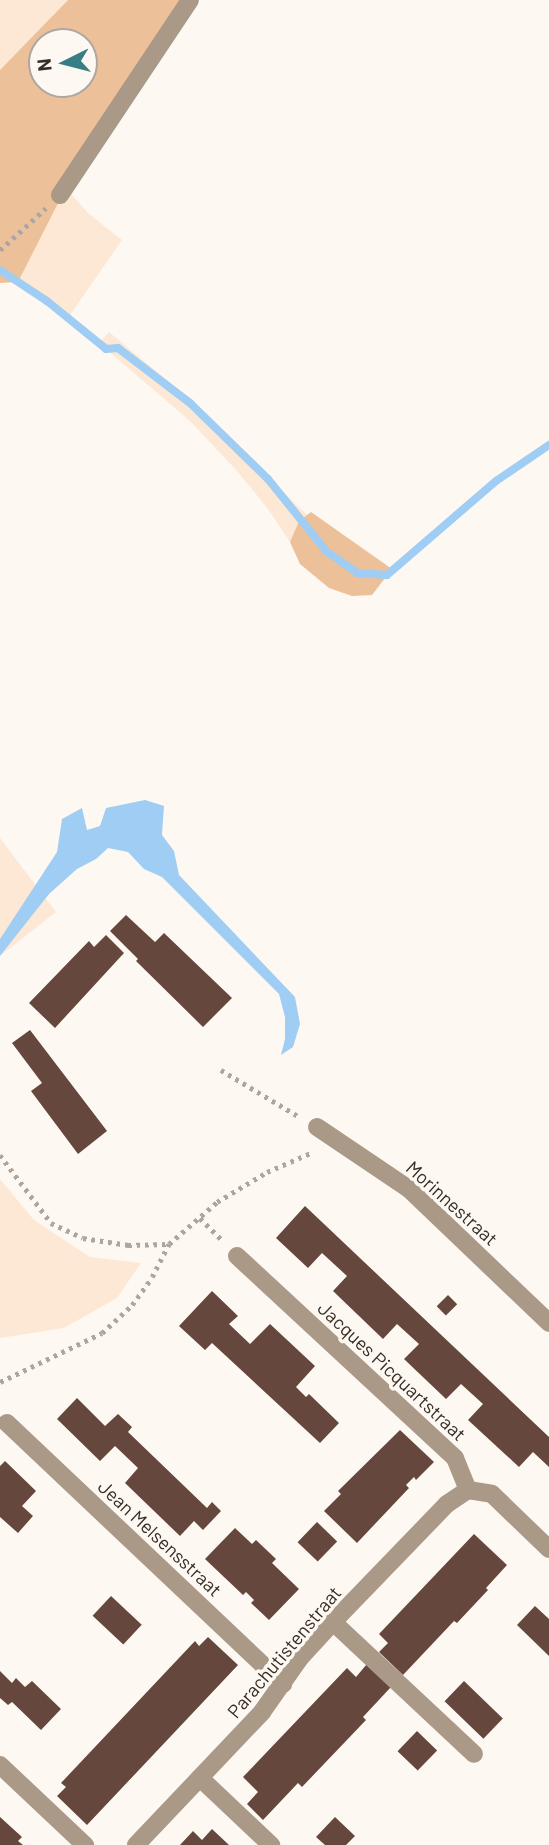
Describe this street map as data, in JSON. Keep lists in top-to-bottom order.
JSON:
{
  "streets": {
    "street": [
      "Morinnestraat",
      "Jacques Picquartstraat",
      "Jean Melsensstraat",
      "Parachutistenstraat"
    ]
  },
  "crossings": [
    ["Jacques Picquartstraat", "Parachutistenstraat"],
    ["Jean Melsensstraat", "Parachutistenstraat"]
  ],
  "north": "left"
}
